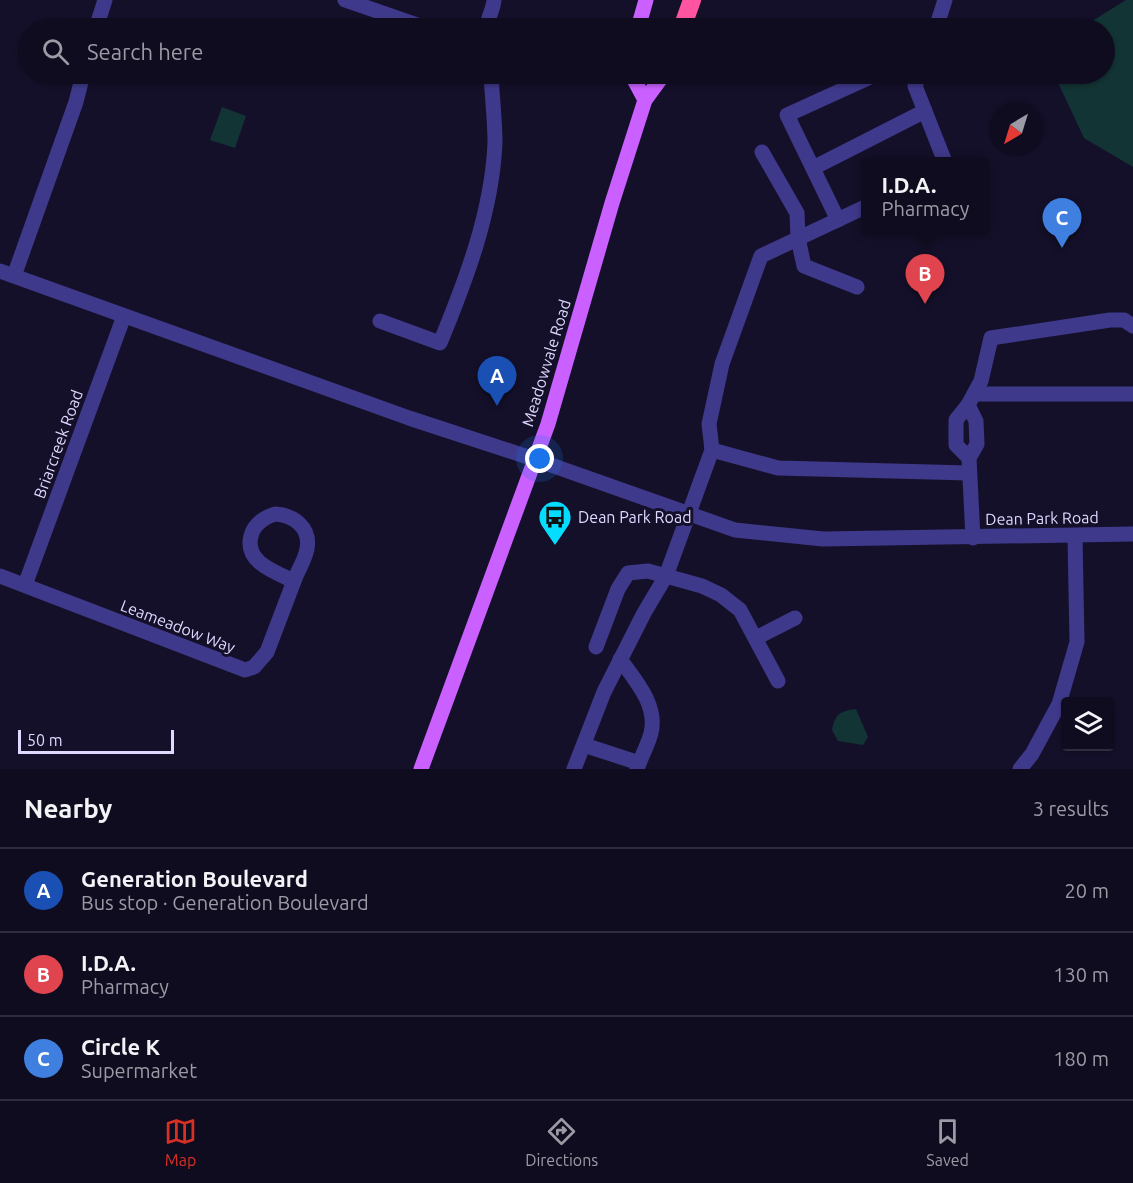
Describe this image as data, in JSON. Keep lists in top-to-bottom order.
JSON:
{
  "streets": {
    "main road": ["Meadowvale Road"],
    "street": ["Briarcreek Road", "Dean Park Road", "Leameadow Way"]
  },
  "crossings": [
    ["Meadowvale Road", "Dean Park Road"],
    ["Briarcreek Road", "Dean Park Road"],
    ["Briarcreek Road", "Leameadow Way"]
  ],
  "places": {
    "bus stop": ["Dean Park Road"]
  },
  "scale_bar": "50 m",
  "north": "bottom left",
  "page": {
    "search": "Search here",
    "popup": ["I.D.A.", "Pharmacy"],
    "pins": ["C", "B", "A"],
    "scale": "50 m",
    "heading": ["Nearby", "3 results"],
    "list": [
      {
        "mark": "A",
        "name": "Generation Boulevard",
        "note": "Bus stop · Generation Boulevard",
        "value": "20 m"
      },
      {
        "mark": "B",
        "name": "I.D.A.",
        "note": "Pharmacy",
        "value": "130 m"
      },
      {
        "mark": "C",
        "name": "Circle K",
        "note": "Supermarket",
        "value": "180 m"
      }
    ],
    "nav": ["Map", "Directions", "Saved"]
  }
}
